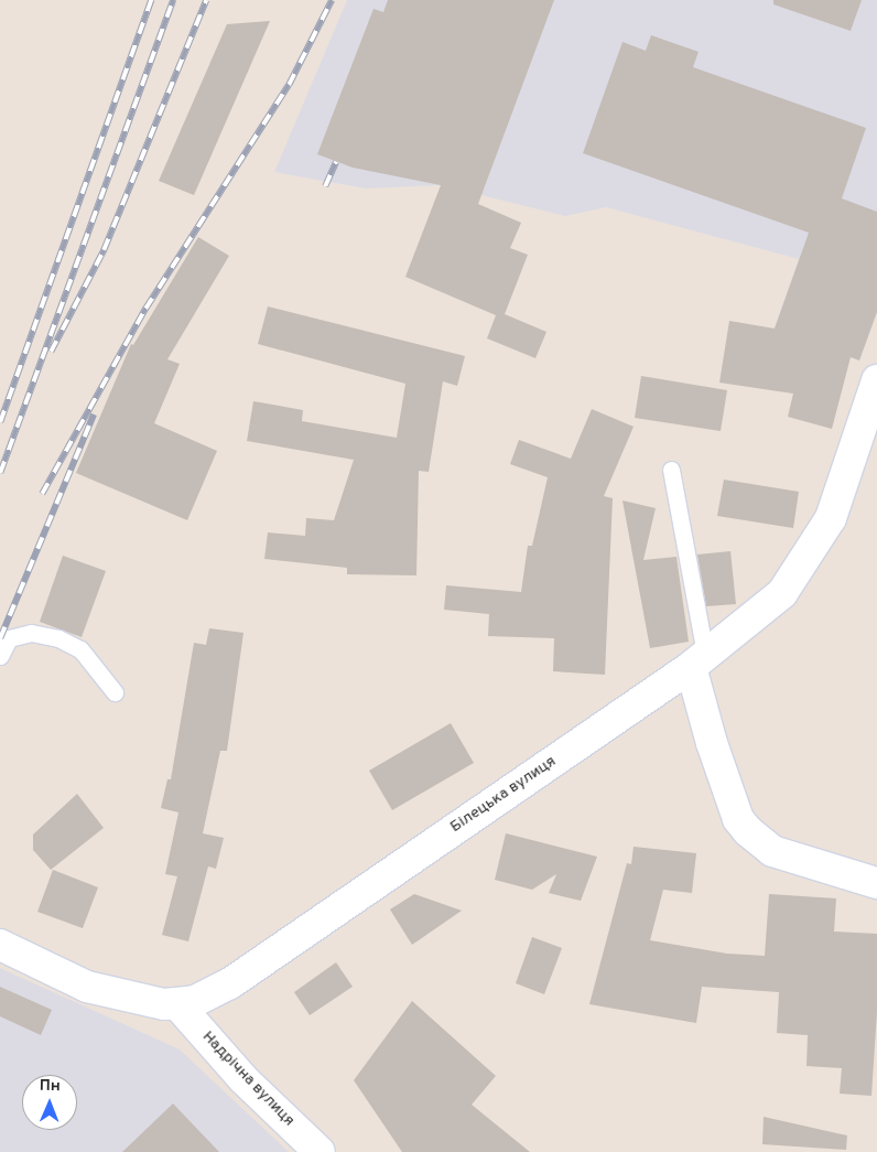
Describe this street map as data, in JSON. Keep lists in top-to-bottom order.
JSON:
{
  "streets": {
    "street": ["Білецька вулиця", "Надрічна вулиця"]
  },
  "crossings": [
    ["Білецька вулиця", "Надрічна вулиця"]
  ],
  "north": "top"
}
